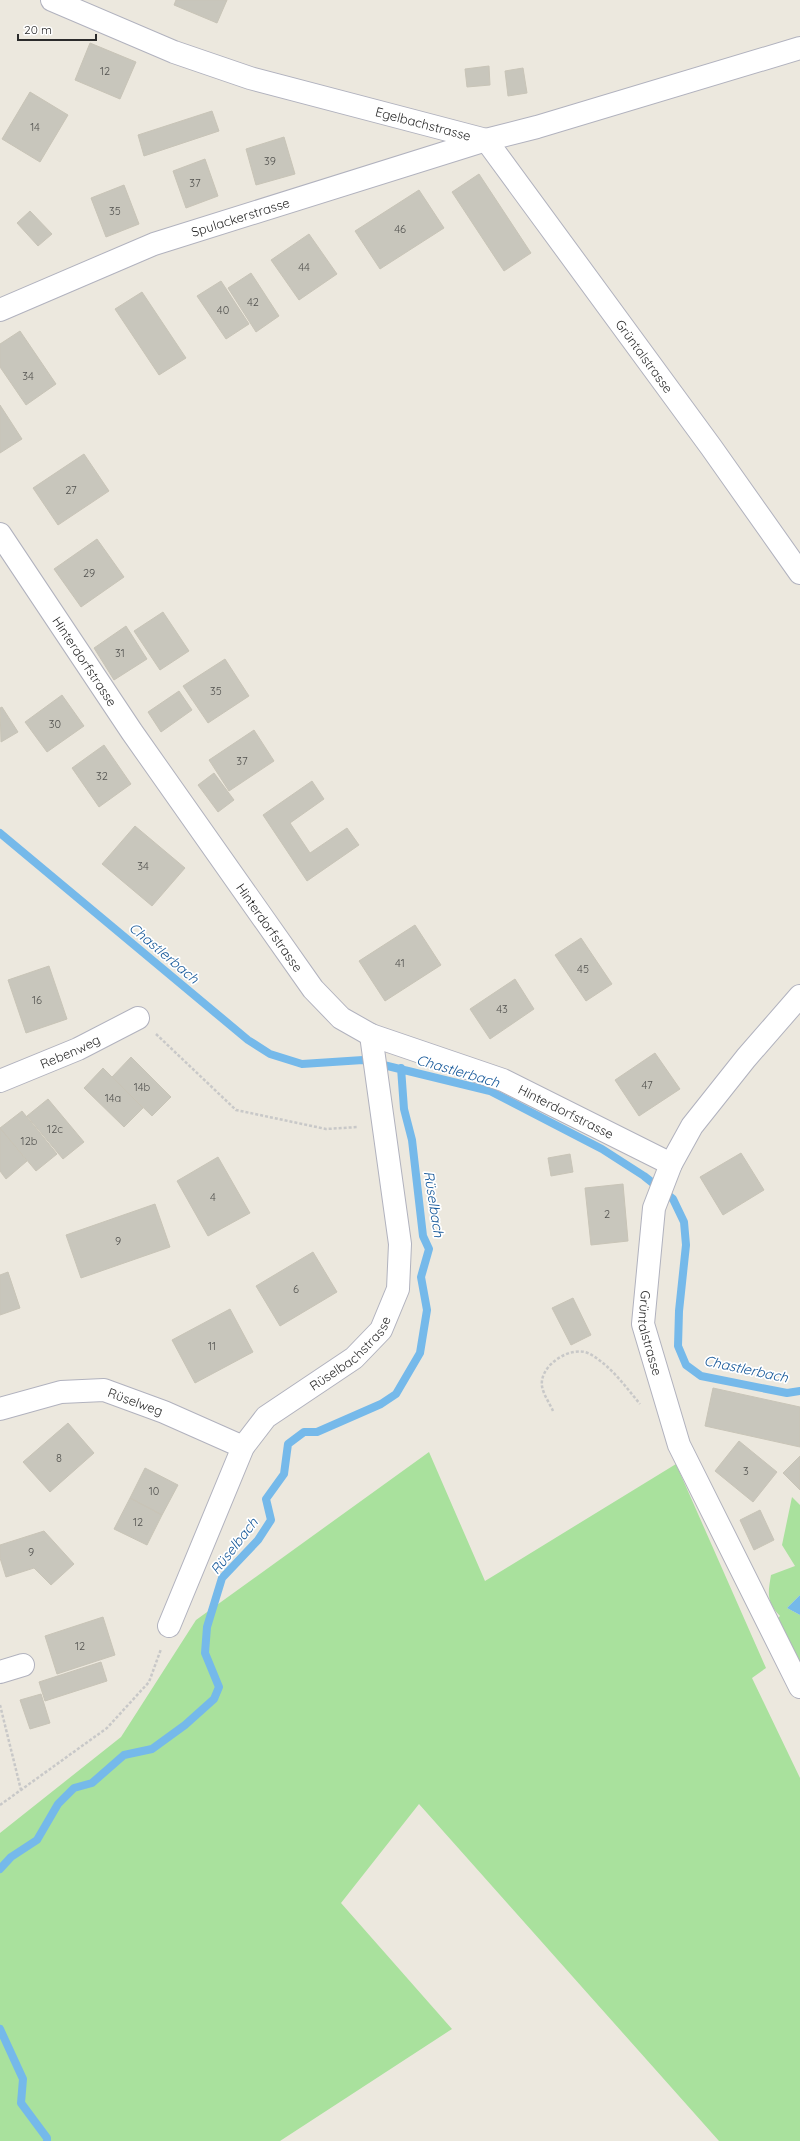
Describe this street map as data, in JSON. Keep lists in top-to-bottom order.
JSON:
{
  "streets": {
    "street": [
      "Egelbachstrasse",
      "Spulackerstrasse",
      "Grüntalstrasse",
      "Hinterdorfstrasse",
      "Rebenweg",
      "Rüselbachstrasse",
      "Rüselweg"
    ]
  },
  "crossings": [
    ["Egelbachstrasse", "Spulackerstrasse"],
    ["Egelbachstrasse", "Grüntalstrasse"],
    ["Spulackerstrasse", "Grüntalstrasse"],
    ["Grüntalstrasse", "Hinterdorfstrasse"],
    ["Hinterdorfstrasse", "Rüselbachstrasse"],
    ["Rüselbachstrasse", "Rüselweg"]
  ],
  "water": ["Chastlerbach", "Rüselbach"],
  "house_numbers": [
    "12",
    "14",
    "39",
    "37",
    "35",
    "46",
    "44",
    "42",
    "40",
    "34",
    "27",
    "29",
    "31",
    "35",
    "30",
    "37",
    "32",
    "34",
    "41",
    "45",
    "16",
    "43",
    "47",
    "14b",
    "14a",
    "12c",
    "12b",
    "4",
    "2",
    "9",
    "6",
    "11",
    "8",
    "3",
    "10",
    "12",
    "9",
    "12"
  ],
  "scale_bar": "20 m"
}
